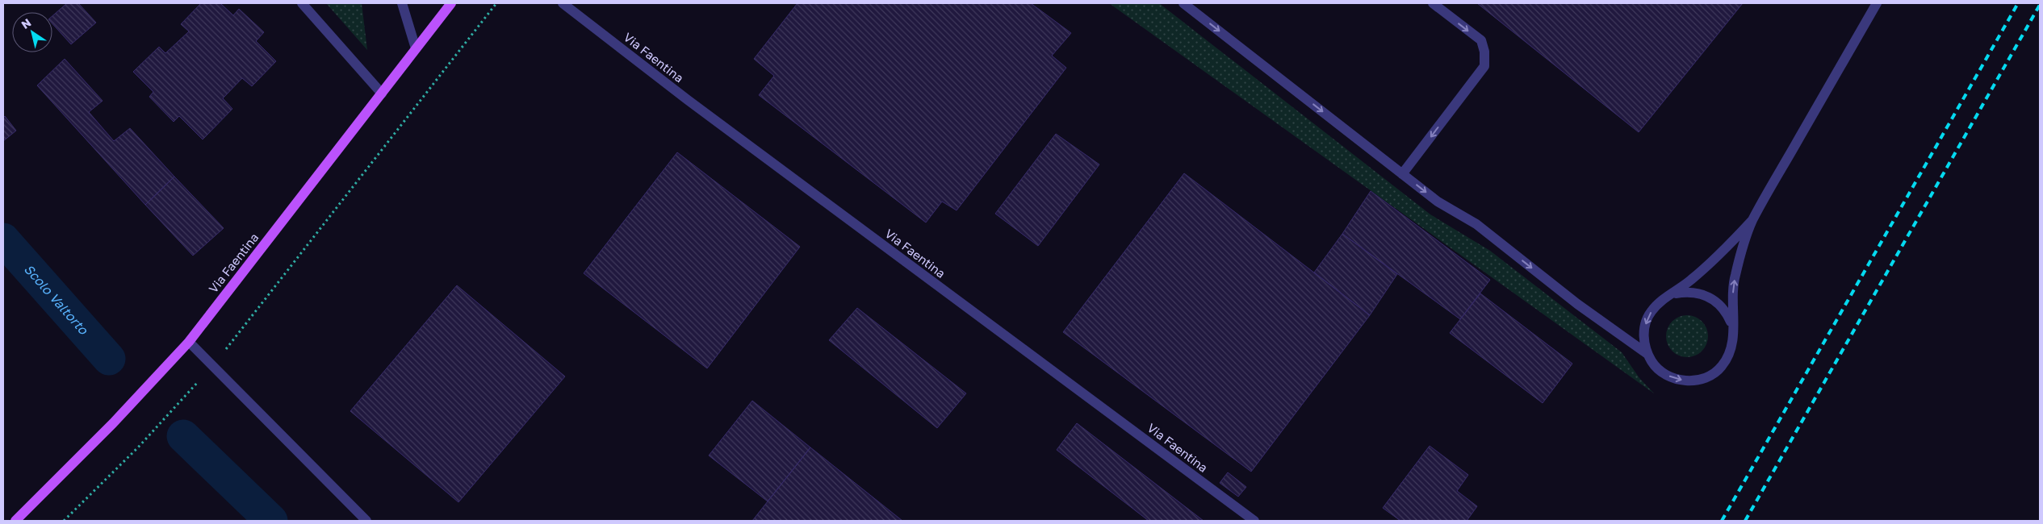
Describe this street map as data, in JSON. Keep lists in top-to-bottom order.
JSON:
{
  "streets": {
    "main road": ["Via Faentina"]
  },
  "water": ["Scolo Valtorto"],
  "north": "top left"
}
